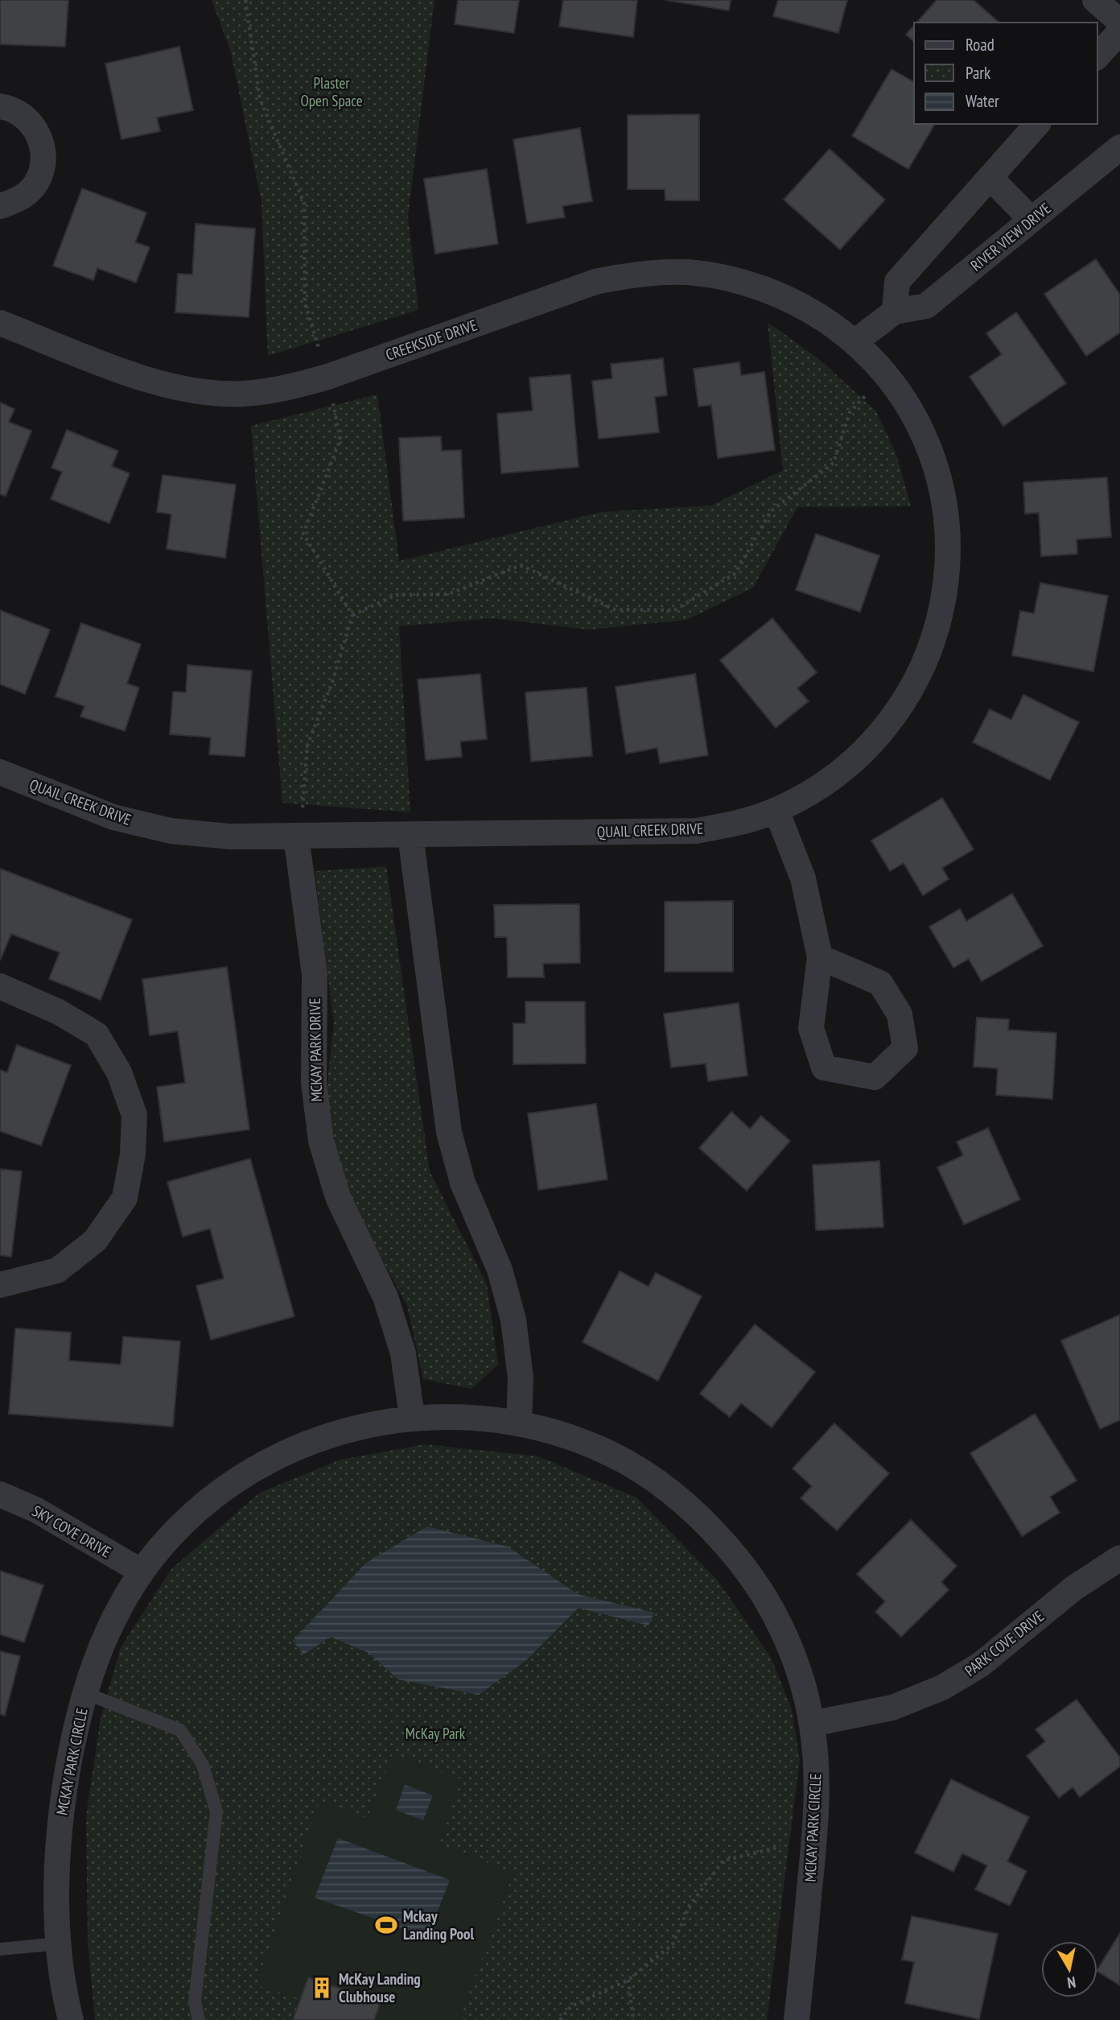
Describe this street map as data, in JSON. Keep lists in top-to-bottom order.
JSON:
{
  "streets": {
    "street": [
      "RIVER VIEW DRIVE",
      "CREEKSIDE DRIVE",
      "QUAIL CREEK DRIVE",
      "MCKAY PARK DRIVE",
      "SKY COVE DRIVE",
      "PARK COVE DRIVE",
      "MCKAY PARK CIRCLE"
    ]
  },
  "crossings": [
    ["RIVER VIEW DRIVE", "CREEKSIDE DRIVE"],
    ["RIVER VIEW DRIVE", "QUAIL CREEK DRIVE"],
    ["CREEKSIDE DRIVE", "QUAIL CREEK DRIVE"],
    ["QUAIL CREEK DRIVE", "MCKAY PARK DRIVE"],
    ["MCKAY PARK DRIVE", "MCKAY PARK CIRCLE"],
    ["SKY COVE DRIVE", "MCKAY PARK CIRCLE"],
    ["PARK COVE DRIVE", "MCKAY PARK CIRCLE"]
  ],
  "parks": ["Plaster Open Space", "McKay Park"],
  "places": {
    "sports": ["Mckay Landing Pool"],
    "building": ["McKay Landing Clubhouse"]
  },
  "legend": ["Road", "Park", "Water"],
  "north": "bottom"
}
